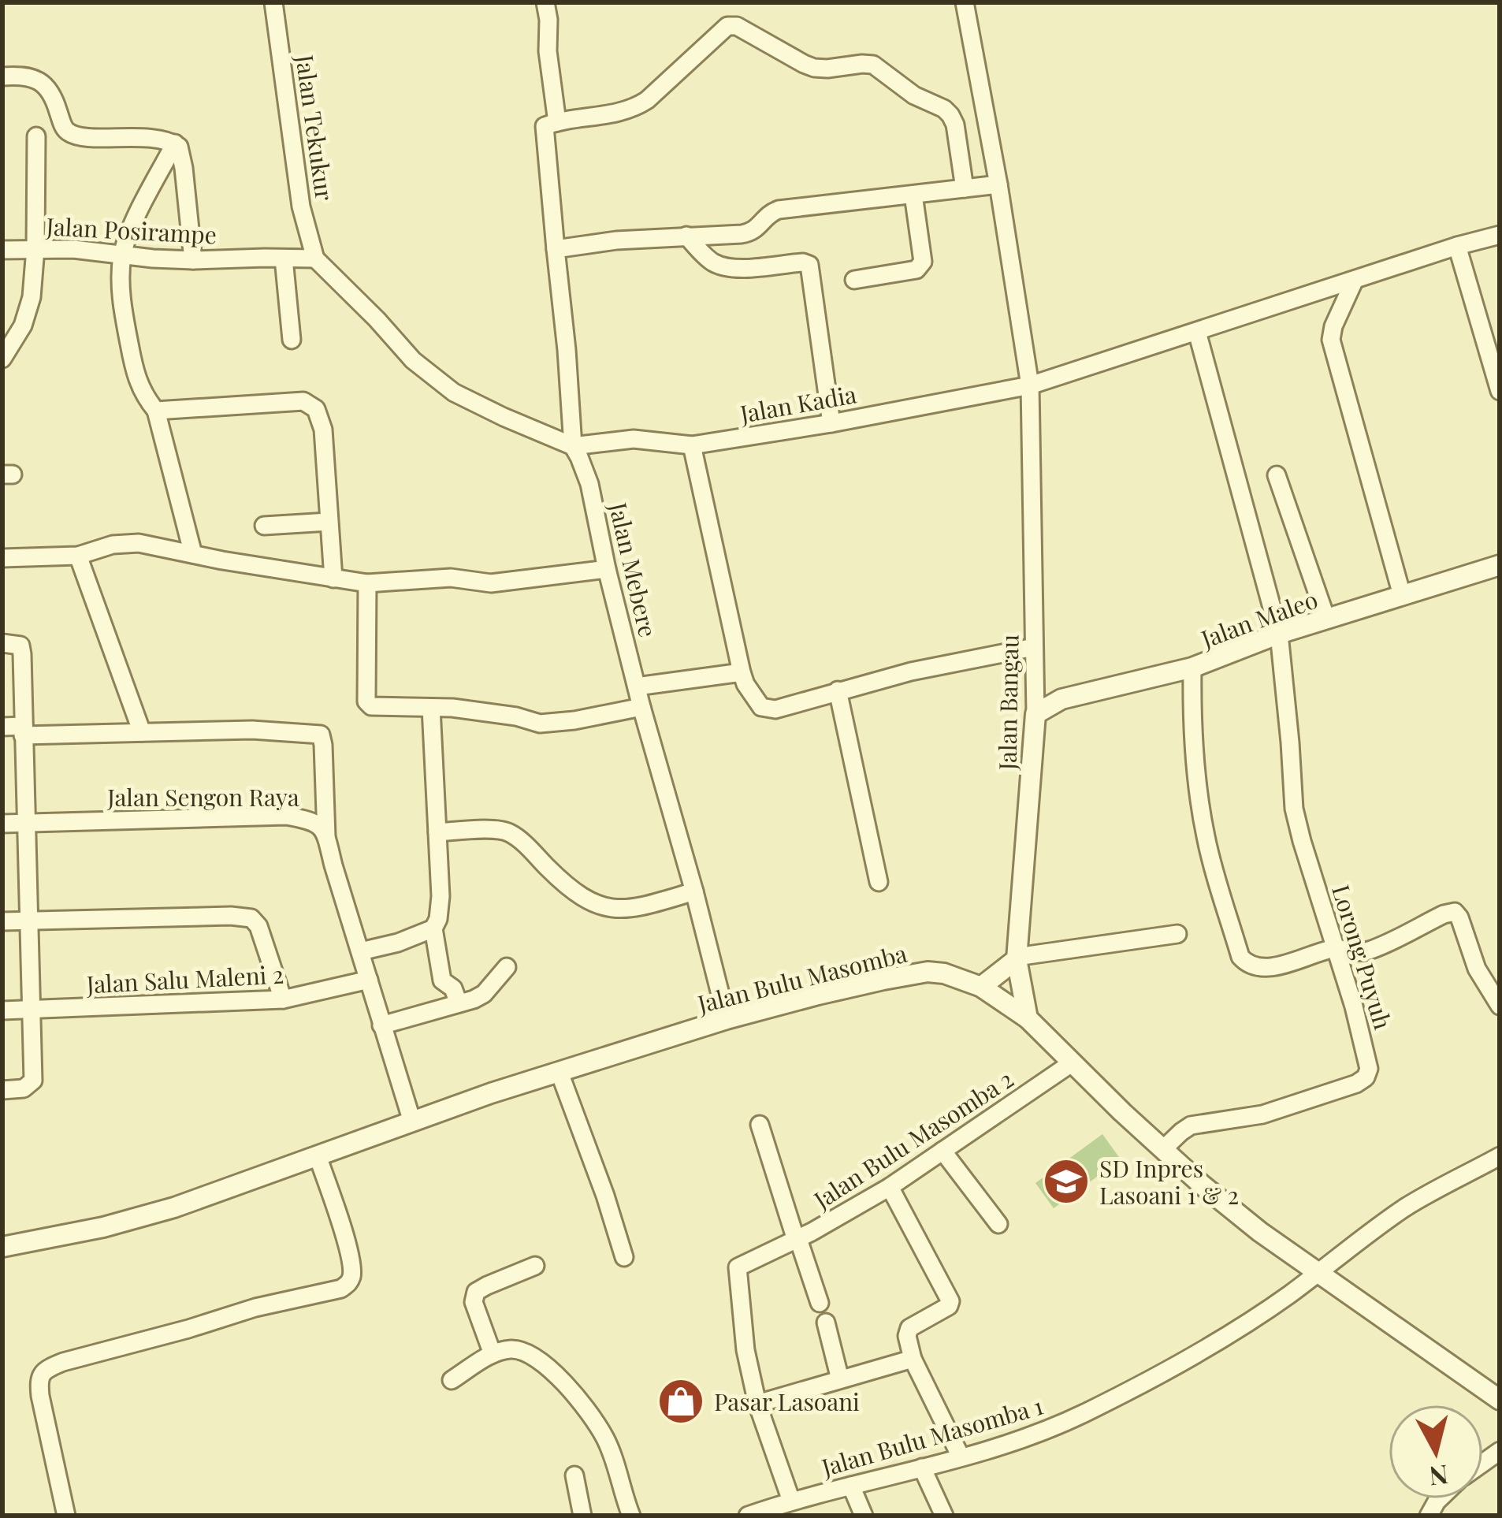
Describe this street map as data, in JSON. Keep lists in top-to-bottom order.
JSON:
{
  "streets": {
    "street": [
      "Jalan Tekukur",
      "Jalan Posirampe",
      "Jalan Kadia",
      "Jalan Mebere",
      "Jalan Maleo",
      "Jalan Bangau",
      "Jalan Sengon Raya",
      "Lorong Puyuh",
      "Jalan Bulu Masomba",
      "Jalan Salu Maleni 2",
      "Jalan Bulu Masomba 2",
      "Jalan Bulu Masomba 1"
    ]
  },
  "crossings": [
    ["Jalan Tekukur", "Jalan Posirampe"],
    ["Jalan Kadia", "Jalan Mebere"],
    ["Jalan Kadia", "Jalan Bangau"],
    ["Jalan Mebere", "Jalan Bulu Masomba"],
    ["Jalan Maleo", "Jalan Bangau"],
    ["Jalan Maleo", "Lorong Puyuh"],
    ["Jalan Bangau", "Jalan Bulu Masomba"],
    ["Lorong Puyuh", "Jalan Bulu Masomba"],
    ["Jalan Bulu Masomba", "Jalan Bulu Masomba 2"],
    ["Jalan Bulu Masomba", "Jalan Bulu Masomba 1"],
    ["Jalan Bulu Masomba 2", "Jalan Bulu Masomba 1"]
  ],
  "places": {
    "school or university": ["SD Inpres Lasoani 1 & 2"],
    "shop": ["Pasar Lasoani"]
  },
  "north": "bottom"
}
